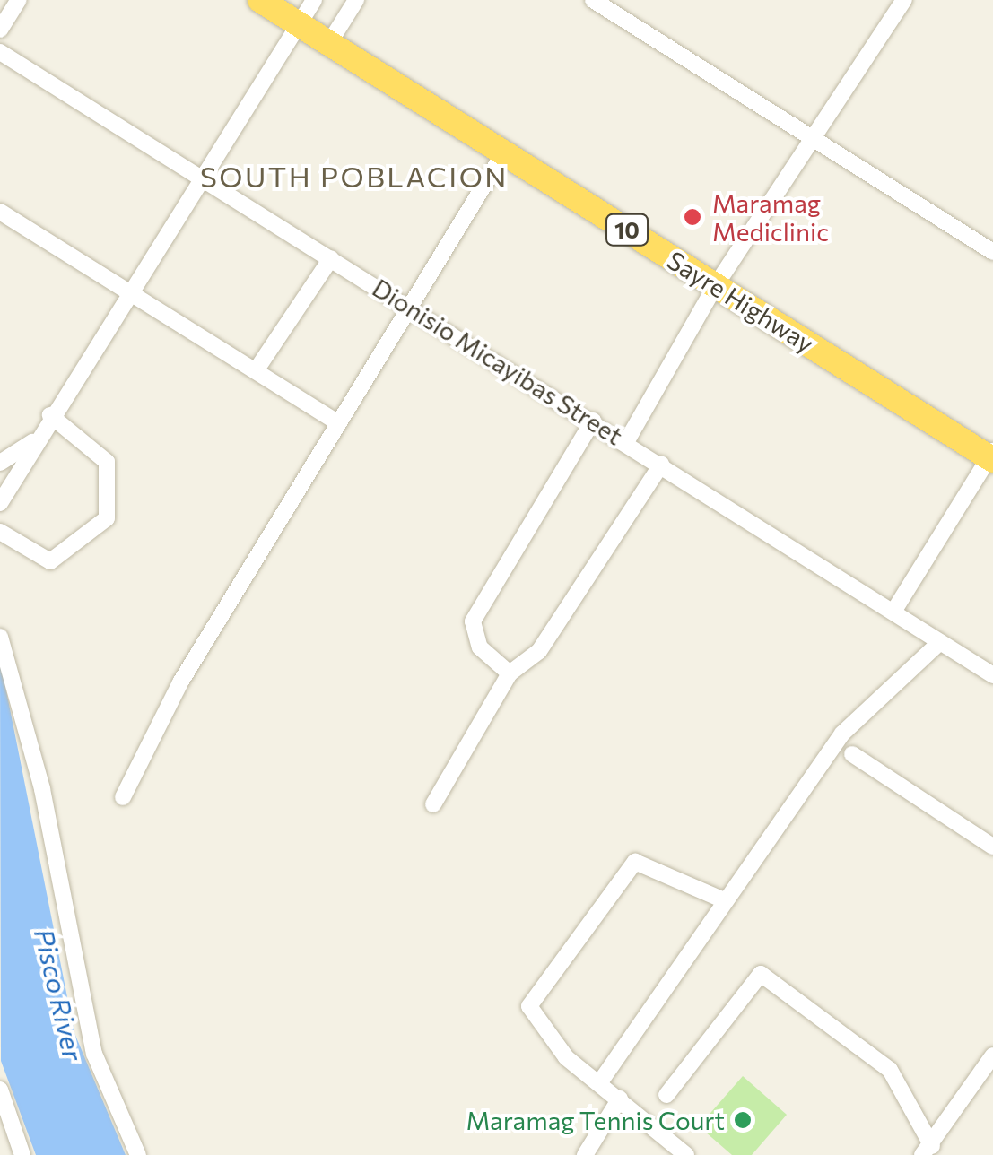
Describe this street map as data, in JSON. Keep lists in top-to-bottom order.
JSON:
{
  "streets": {
    "highway": ["10", "Sayre Highway"],
    "street": ["Dionisio Micayibas Street"]
  },
  "districts": ["SOUTH POBLACION"],
  "water": ["Pisco River"],
  "places": ["Maramag Mediclinic", "Maramag Tennis Court"]
}
